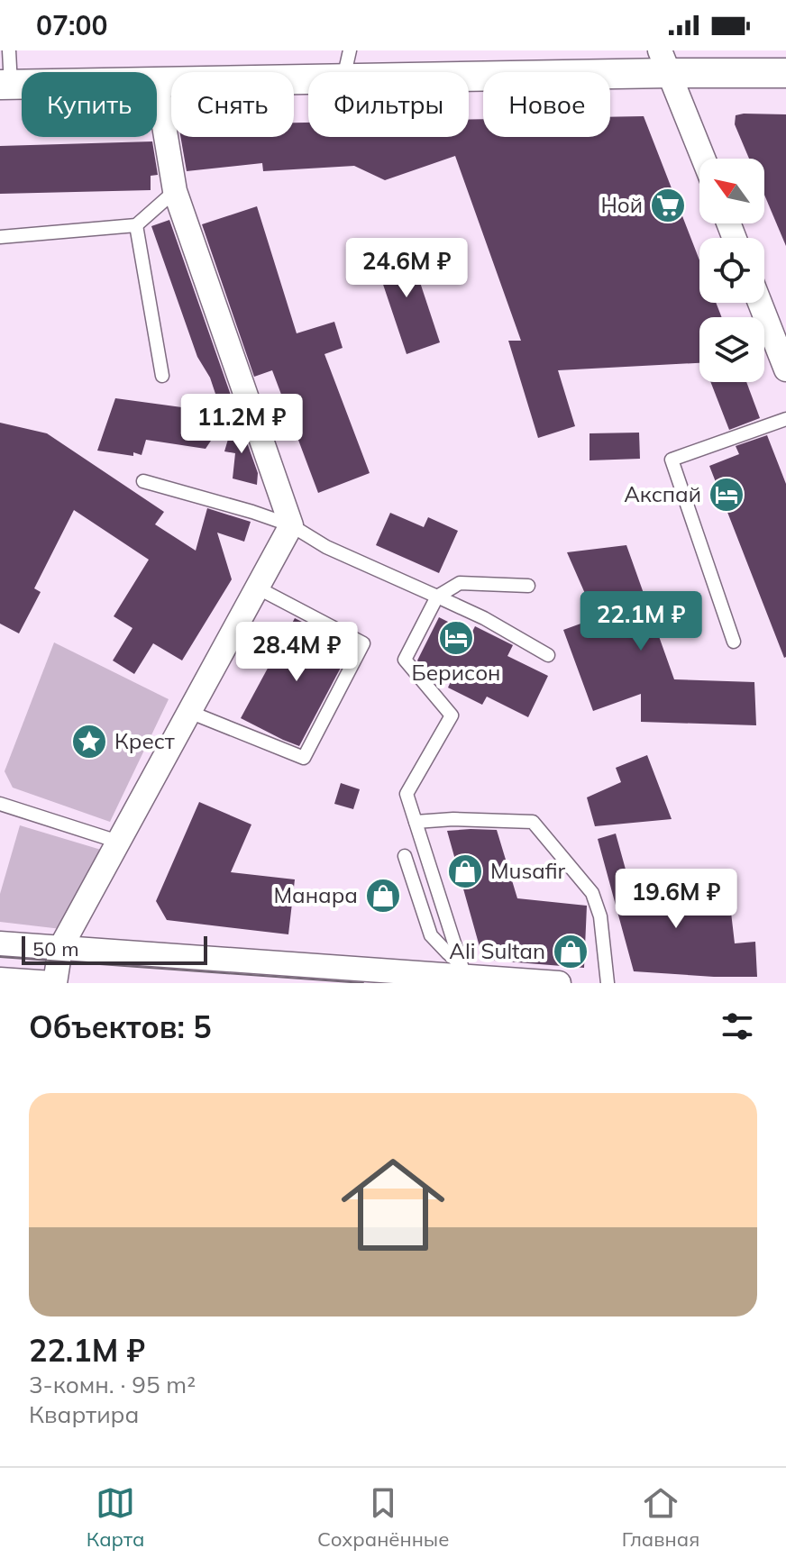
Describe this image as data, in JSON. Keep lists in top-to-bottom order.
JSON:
{
  "places": {
    "supermarket": ["Ной"],
    "hotel": ["Акспай", "Берисон"],
    "place": ["Крест"],
    "shop": ["Musafir", "Манара", "Ali Sultan"]
  },
  "scale_bar": "50 m",
  "north": "top left",
  "page": {
    "status": "07:00",
    "chip": [
      "Купить",
      "Снять",
      "Фильтры",
      "Новое"
    ],
    "price": [
      "24.6M ₽",
      "11.2M ₽",
      "22.1M ₽",
      "28.4M ₽",
      "19.6M ₽"
    ],
    "scale": "50 m",
    "heading": "Объектов: 5",
    "list": [
      {
        "name": "22.1M ₽",
        "note": "3-комн. · 95 m² · Квартира"
      }
    ],
    "tabs": ["Карта", "Сохранённые", "Главная"]
  }
}
